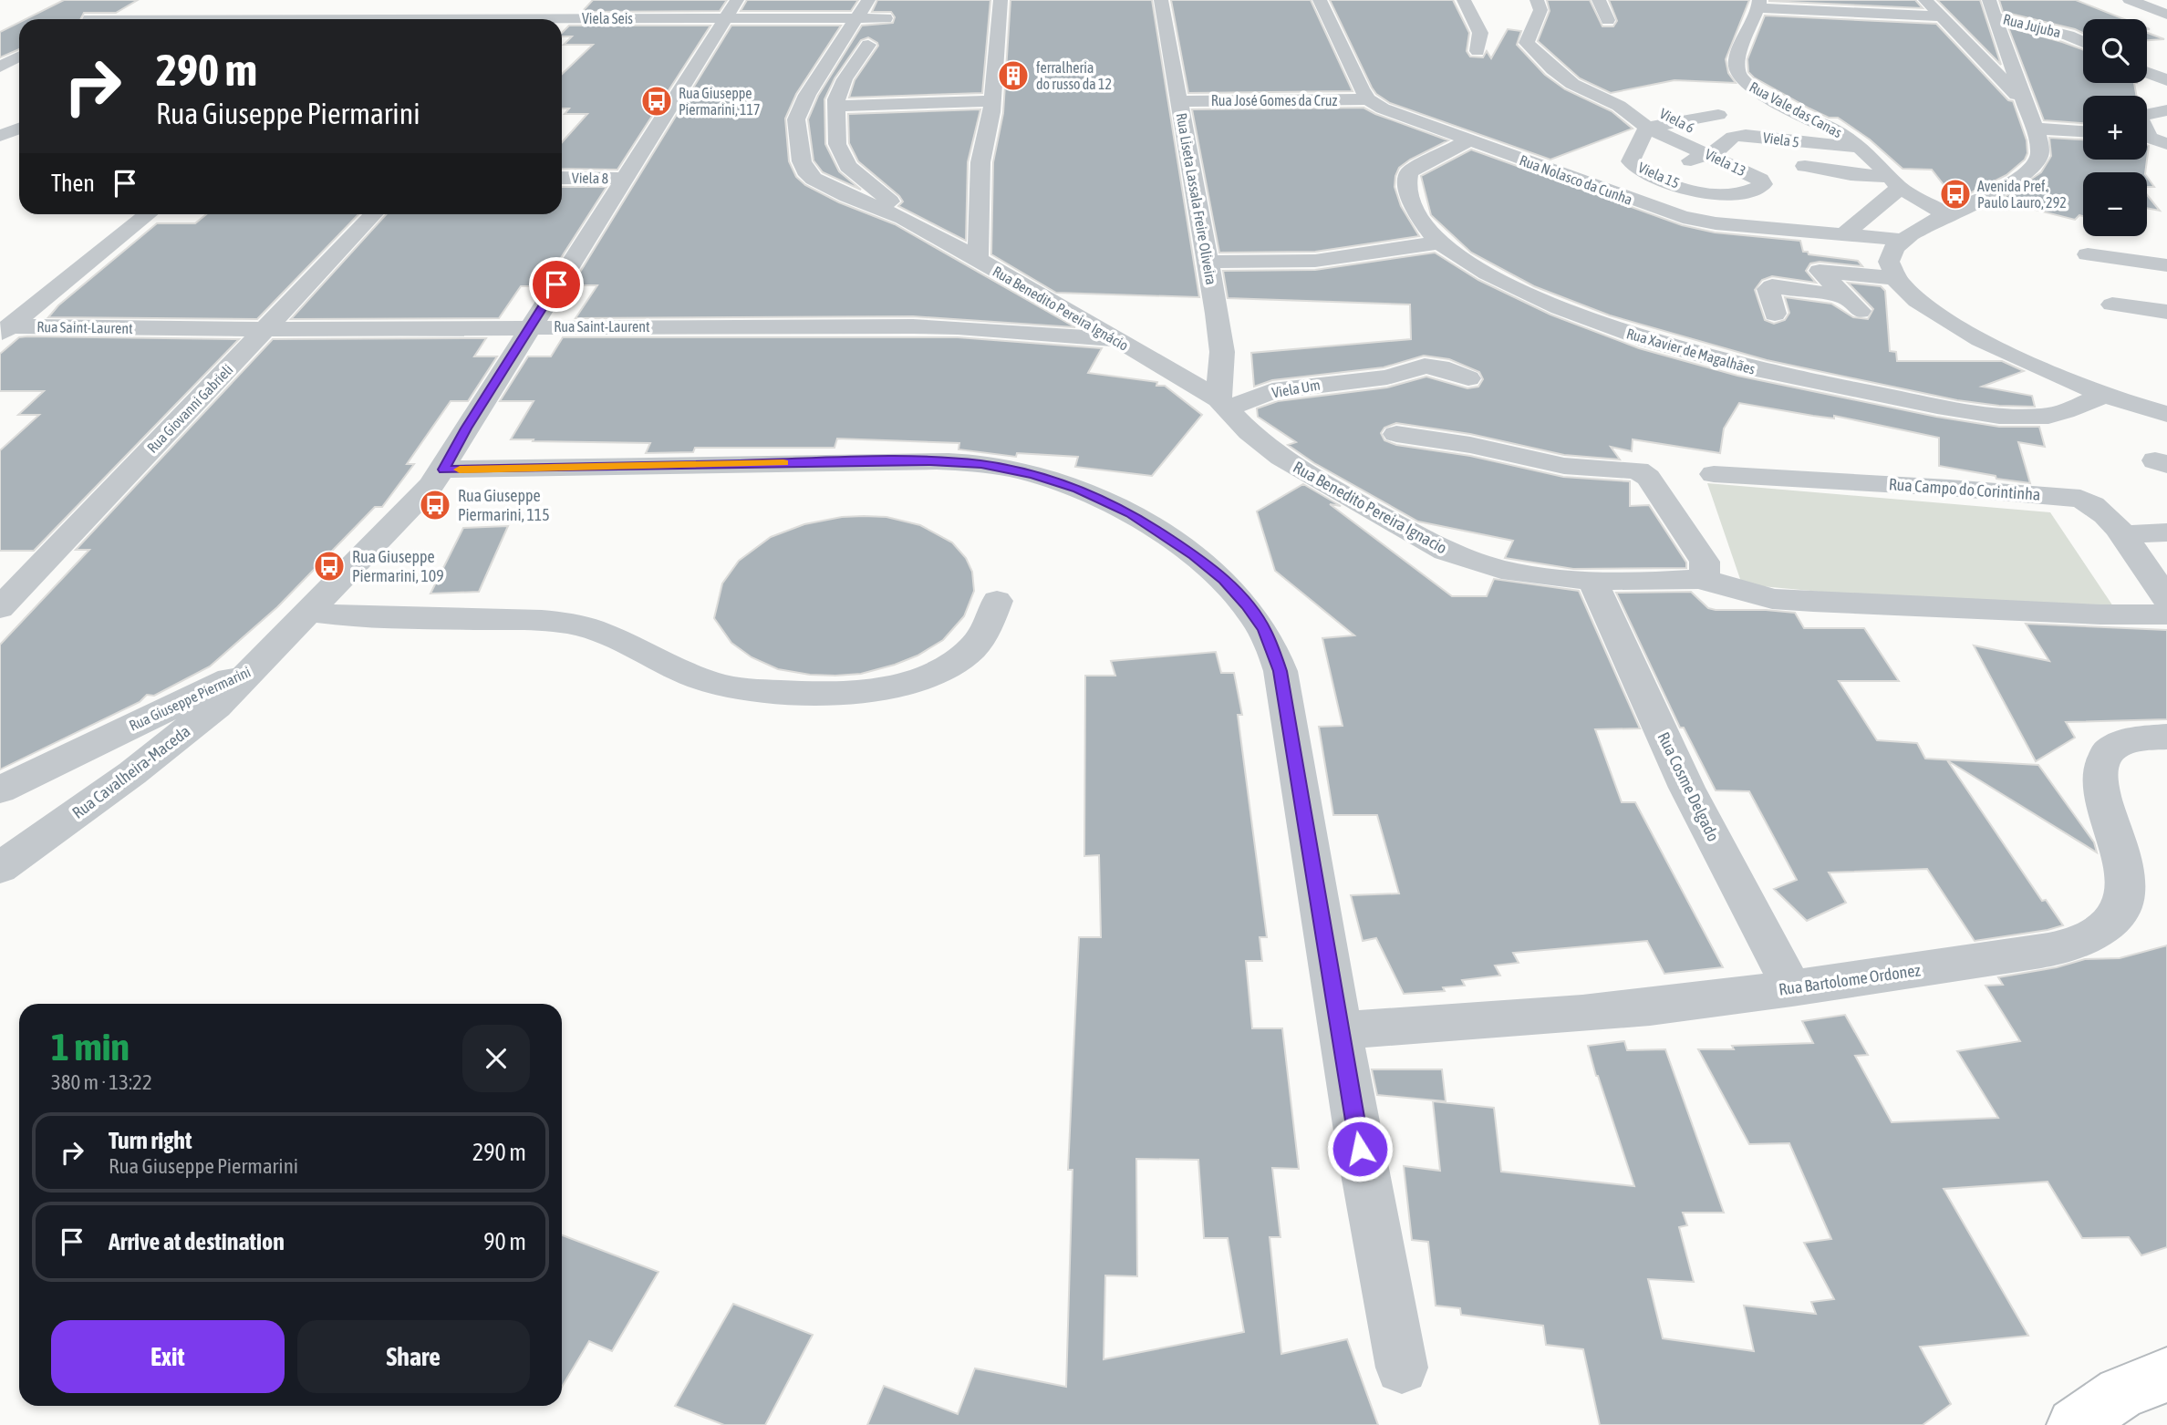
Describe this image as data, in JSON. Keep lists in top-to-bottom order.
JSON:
{
  "streets": {
    "street": [
      "Viela Seis",
      "Rua Jujuba",
      "Rua José Gomes da Cruz",
      "Rua Vale das Canas",
      "Viela 6",
      "Viela 5",
      "Viela 13",
      "Viela 15",
      "Viela 8",
      "Rua Nolasco da Cunha",
      "Rua Liseta Lassala Freire Oliveira",
      "Rua Benedito Pereira Ignácio",
      "Rua Saint-Laurent",
      "Rua Xavier de Magalhães",
      "Viela Um",
      "Rua Giovanni Gabrieli",
      "Rua Campo do Corintinha",
      "Rua Benedito Pereira Ignacio",
      "Rua Giuseppe Piermarini",
      "Rua Cavalheira-Maceda",
      "Rua Cosme Delgado",
      "Rua Bartolome Ordonez"
    ]
  },
  "crossings": [
    ["Viela Seis", "Rua Giuseppe Piermarini"],
    ["Rua José Gomes da Cruz", "Rua Nolasco da Cunha"],
    ["Rua José Gomes da Cruz", "Rua Liseta Lassala Freire Oliveira"],
    ["Rua Vale das Canas", "Viela 5"],
    ["Viela 5", "Viela 13"],
    ["Viela 5", "Viela 15"],
    ["Viela 13", "Viela 15"],
    ["Viela 8", "Rua Giuseppe Piermarini"],
    ["Rua Nolasco da Cunha", "Rua Xavier de Magalhães"],
    ["Rua Liseta Lassala Freire Oliveira", "Rua Benedito Pereira Ignácio"],
    ["Rua Liseta Lassala Freire Oliveira", "Viela Um"],
    ["Rua Liseta Lassala Freire Oliveira", "Rua Benedito Pereira Ignacio"],
    ["Rua Benedito Pereira Ignácio", "Rua Saint-Laurent"],
    ["Rua Benedito Pereira Ignácio", "Viela Um"],
    ["Rua Benedito Pereira Ignácio", "Rua Benedito Pereira Ignacio"],
    ["Rua Saint-Laurent", "Rua Giovanni Gabrieli"],
    ["Rua Saint-Laurent", "Rua Giuseppe Piermarini"],
    ["Viela Um", "Rua Benedito Pereira Ignacio"],
    ["Rua Benedito Pereira Ignacio", "Rua Cosme Delgado"],
    ["Rua Giuseppe Piermarini", "Rua Cavalheira-Maceda"],
    ["Rua Cosme Delgado", "Rua Bartolome Ordonez"]
  ],
  "places": {
    "building": ["ferralheria do russo da 12"],
    "bus stop": [
      "Rua Giuseppe Piermarini, 117",
      "Avenida Pref. Paulo Lauro, 292",
      "Rua Giuseppe Piermarini, 115",
      "Rua Giuseppe Piermarini, 109"
    ]
  },
  "page": {
    "map_buttons": ["+", "−"],
    "turn": ["290 m", "Rua Giuseppe Piermarini"],
    "then": "Then",
    "heading": ["1 min", "380 m · 13:22"],
    "list": [
      {
        "name": "Turn right",
        "note": "Rua Giuseppe Piermarini",
        "value": "290 m"
      },
      {
        "name": "Arrive at destination",
        "value": "90 m"
      }
    ],
    "buttons": ["Exit", "Share"]
  }
}
